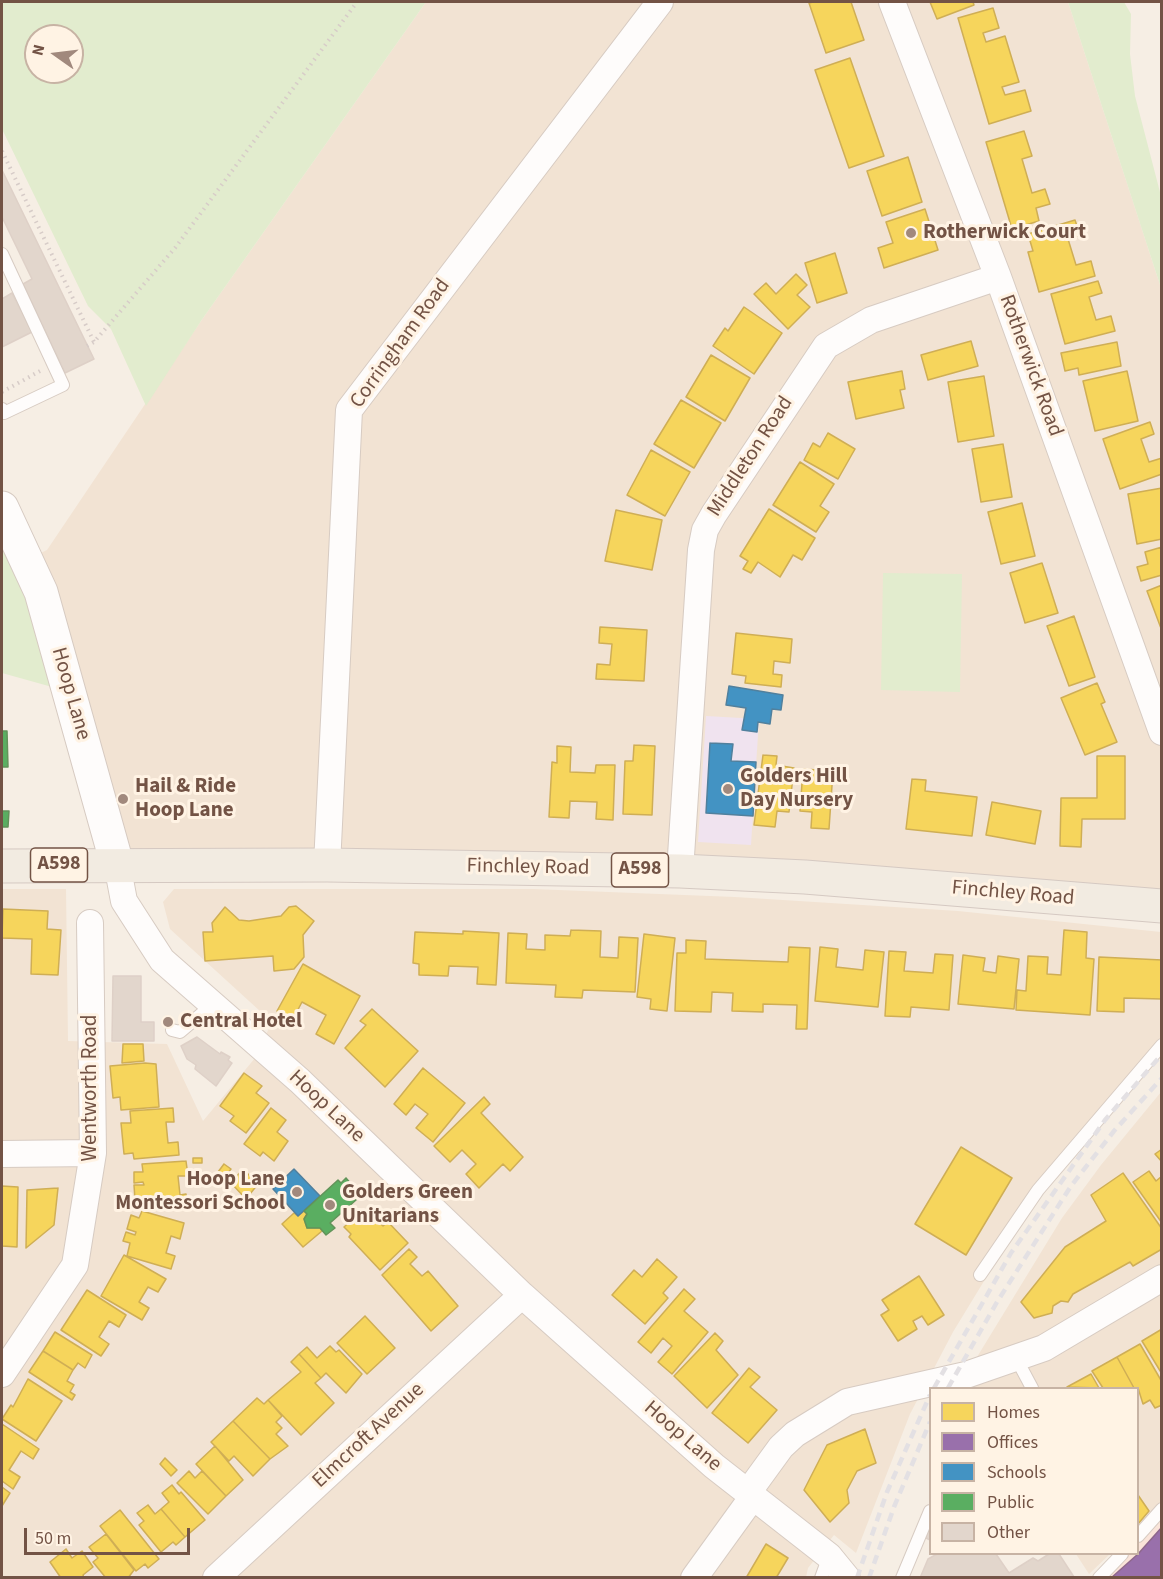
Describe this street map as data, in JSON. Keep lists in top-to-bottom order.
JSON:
{
  "streets": {
    "main road": ["A598", "Finchley Road"],
    "street": [
      "Corringham Road",
      "Rotherwick Road",
      "Middleton Road",
      "Hoop Lane",
      "Wentworth Road",
      "Elmcroft Avenue"
    ]
  },
  "crossings": [
    ["Corringham Road", "Finchley Road"],
    ["Rotherwick Road", "Middleton Road"],
    ["Middleton Road", "Finchley Road"],
    ["Hoop Lane", "Finchley Road"],
    ["Hoop Lane", "Elmcroft Avenue"]
  ],
  "places": [
    "Rotherwick Court",
    "Golders Hill Day Nursery",
    "Hail & Ride Hoop Lane",
    "Central Hotel",
    "Hoop Lane Montessori School",
    "Golders Green Unitarians"
  ],
  "legend": [
    "Homes",
    "Offices",
    "Schools",
    "Public",
    "Other"
  ],
  "scale_bar": "50 m",
  "north": "left"
}
